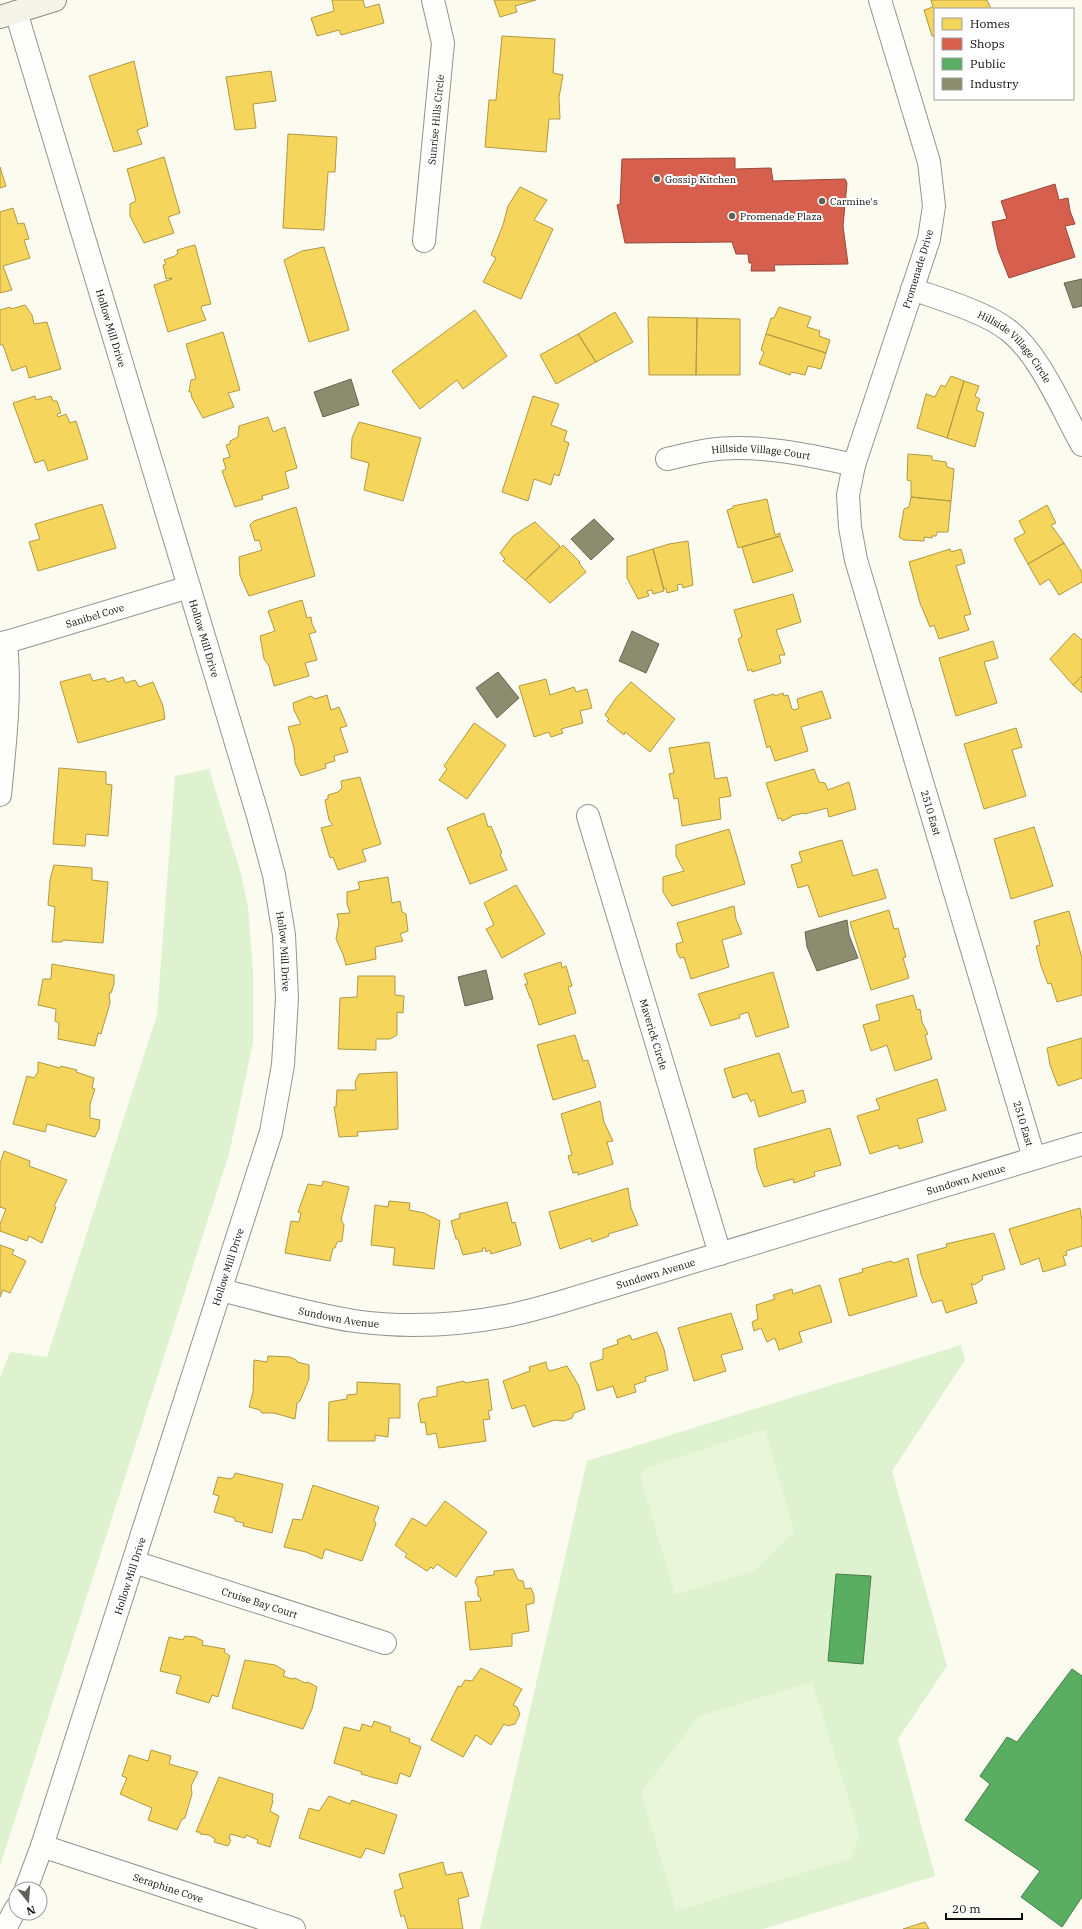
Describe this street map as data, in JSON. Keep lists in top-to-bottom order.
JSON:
{
  "streets": {
    "street": [
      "Sunrise Hills Circle",
      "Promenade Drive",
      "Hollow Mill Drive",
      "Hillside Village Circle",
      "Hillside Village Court",
      "Sanibel Cove",
      "2510 East",
      "Maverick Circle",
      "Sundown Avenue",
      "Cruise Bay Court",
      "Seraphine Cove"
    ]
  },
  "crossings": [
    ["Promenade Drive", "Hillside Village Circle"],
    ["Promenade Drive", "Hillside Village Court"],
    ["Promenade Drive", "2510 East"],
    ["Hollow Mill Drive", "Sanibel Cove"],
    ["Hollow Mill Drive", "Sundown Avenue"],
    ["Hollow Mill Drive", "Cruise Bay Court"],
    ["Hollow Mill Drive", "Seraphine Cove"],
    ["Hillside Village Court", "2510 East"],
    ["2510 East", "Sundown Avenue"],
    ["Maverick Circle", "Sundown Avenue"]
  ],
  "places": ["Gossip Kitchen", "Carmine's", "Promenade Plaza"],
  "legend": [
    "Homes",
    "Shops",
    "Public",
    "Industry"
  ],
  "scale_bar": "20 m",
  "north": "bottom"
}
